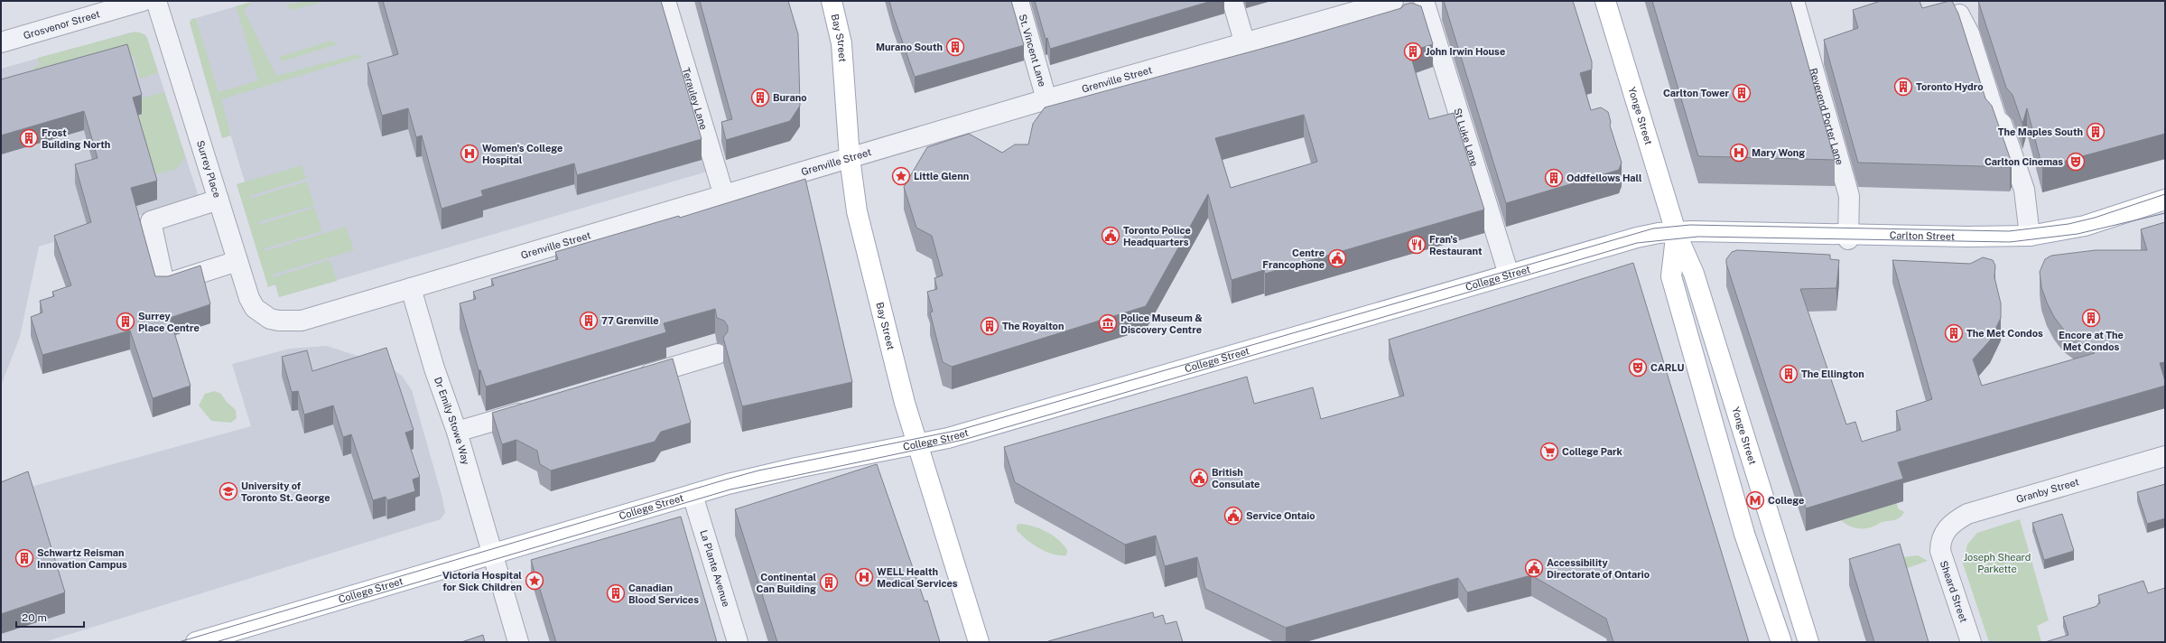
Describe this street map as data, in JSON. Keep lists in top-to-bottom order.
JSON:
{
  "streets": {
    "main road": [
      "Bay Street",
      "Yonge Street",
      "Carlton Street",
      "College Street"
    ],
    "street": [
      "Grosvenor Street",
      "St. Vincent Lane",
      "Grenville Street",
      "Terauley Lane",
      "Reverend Porter Lane",
      "St Luke Lane",
      "Surrey Place",
      "Dr Emily Stowe Way",
      "Granby Street",
      "La Plante Avenue",
      "Sheard Street"
    ]
  },
  "crossings": [
    ["Bay Street", "Grenville Street"],
    ["Bay Street", "College Street"],
    ["St. Vincent Lane", "Grenville Street"],
    ["Grenville Street", "Terauley Lane"],
    ["Grenville Street", "Surrey Place"],
    ["Grenville Street", "Dr Emily Stowe Way"],
    ["Yonge Street", "Carlton Street"],
    ["Yonge Street", "College Street"],
    ["Reverend Porter Lane", "Carlton Street"],
    ["St Luke Lane", "College Street"],
    ["Carlton Street", "College Street"],
    ["College Street", "Dr Emily Stowe Way"],
    ["College Street", "La Plante Avenue"],
    ["Granby Street", "Sheard Street"]
  ],
  "parks": ["Joseph Sheard Parkette"],
  "places": {
    "building": [
      "Murano South",
      "John Irwin House",
      "Toronto Hydro",
      "Carlton Tower",
      "Burano",
      "The Maples South",
      "Frost Building North",
      "Oddfellows Hall",
      "Encore at The Met Condos",
      "77 Grenville",
      "Surrey Place Centre",
      "The Royalton",
      "The Met Condos",
      "The Ellington",
      "Schwartz Reisman Innovation Campus",
      "Continental Can Building",
      "Canadian Blood Services"
    ],
    "hospital": ["Mary Wong", "Women's College Hospital", "WELL Health Medical Services"],
    "theatre": ["Carlton Cinemas", "CARLU"],
    "place": ["Little Glenn", "Victoria Hospital for Sick Children"],
    "public building": [
      "Toronto Police Headquarters",
      "Centre Francophone",
      "British Consulate",
      "Service Ontaio",
      "Accessibility Directorate of Ontario"
    ],
    "restaurant": ["Fran's Restaurant"],
    "museum": ["Police Museum & Discovery Centre"],
    "supermarket": ["College Park"],
    "school or university": ["University of Toronto St. George"],
    "metro station": ["College"]
  },
  "scale_bar": "20 m"
}
